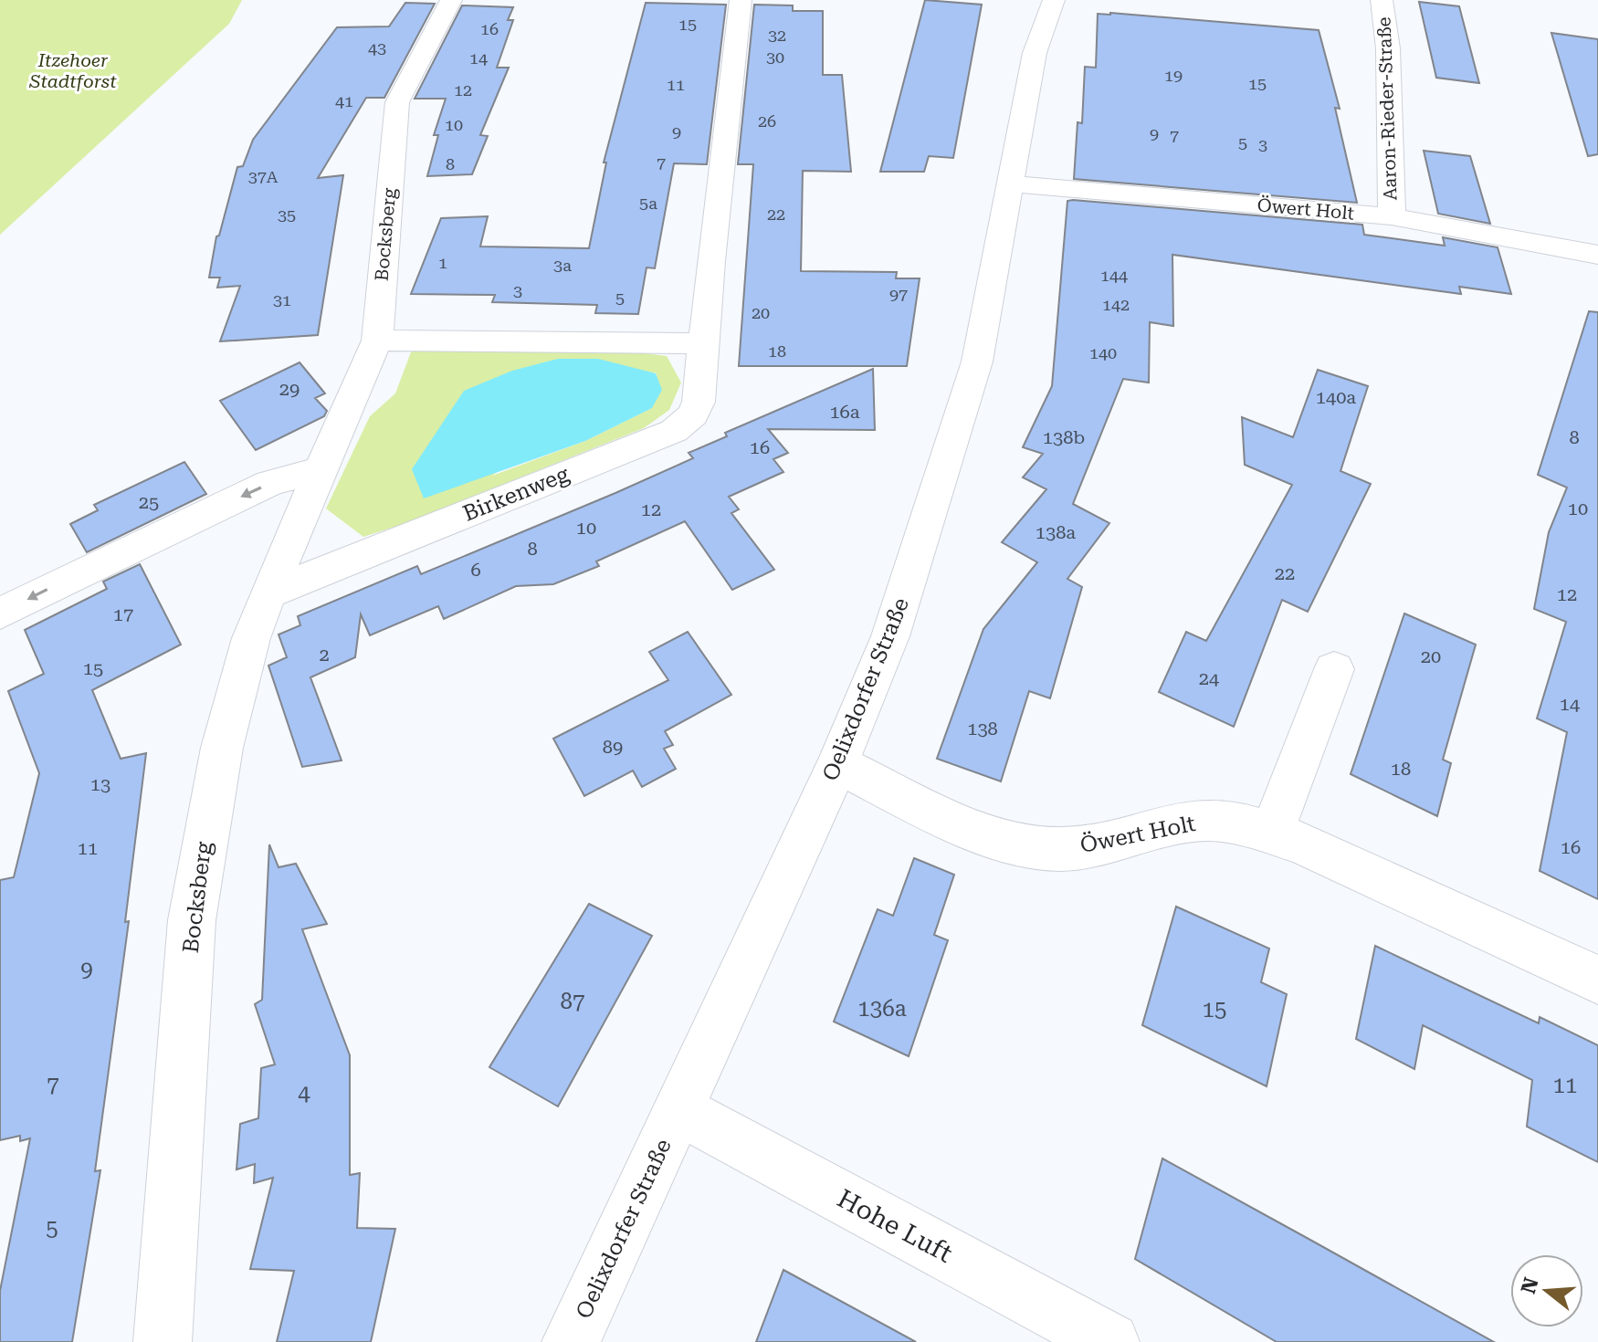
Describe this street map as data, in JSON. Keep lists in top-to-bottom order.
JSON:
{
  "streets": {
    "street": [
      "Aaron-Rieder-Straße",
      "Öwert Holt",
      "Bocksberg",
      "Birkenweg",
      "Oelixdorfer Straße",
      "Hohe Luft"
    ]
  },
  "crossings": [
    ["Aaron-Rieder-Straße", "Öwert Holt"],
    ["Öwert Holt", "Oelixdorfer Straße"],
    ["Bocksberg", "Birkenweg"],
    ["Oelixdorfer Straße", "Hohe Luft"]
  ],
  "parks": ["Itzehoer Stadtforst"],
  "house_numbers": [
    "15",
    "16",
    "32",
    "43",
    "30",
    "14",
    "19",
    "15",
    "11",
    "12",
    "41",
    "26",
    "10",
    "9",
    "9",
    "7",
    "5",
    "3",
    "7",
    "8",
    "37A",
    "5a",
    "22",
    "35",
    "1",
    "3a",
    "144",
    "3",
    "97",
    "5",
    "31",
    "142",
    "20",
    "18",
    "140",
    "29",
    "140a",
    "16a",
    "138b",
    "8",
    "16",
    "25",
    "10",
    "12",
    "10",
    "138a",
    "8",
    "6",
    "22",
    "12",
    "17",
    "2",
    "20",
    "15",
    "24",
    "14",
    "138",
    "89",
    "18",
    "13",
    "16",
    "11",
    "9",
    "87",
    "136a",
    "15",
    "7",
    "11",
    "4",
    "5"
  ],
  "north": "left"
}
